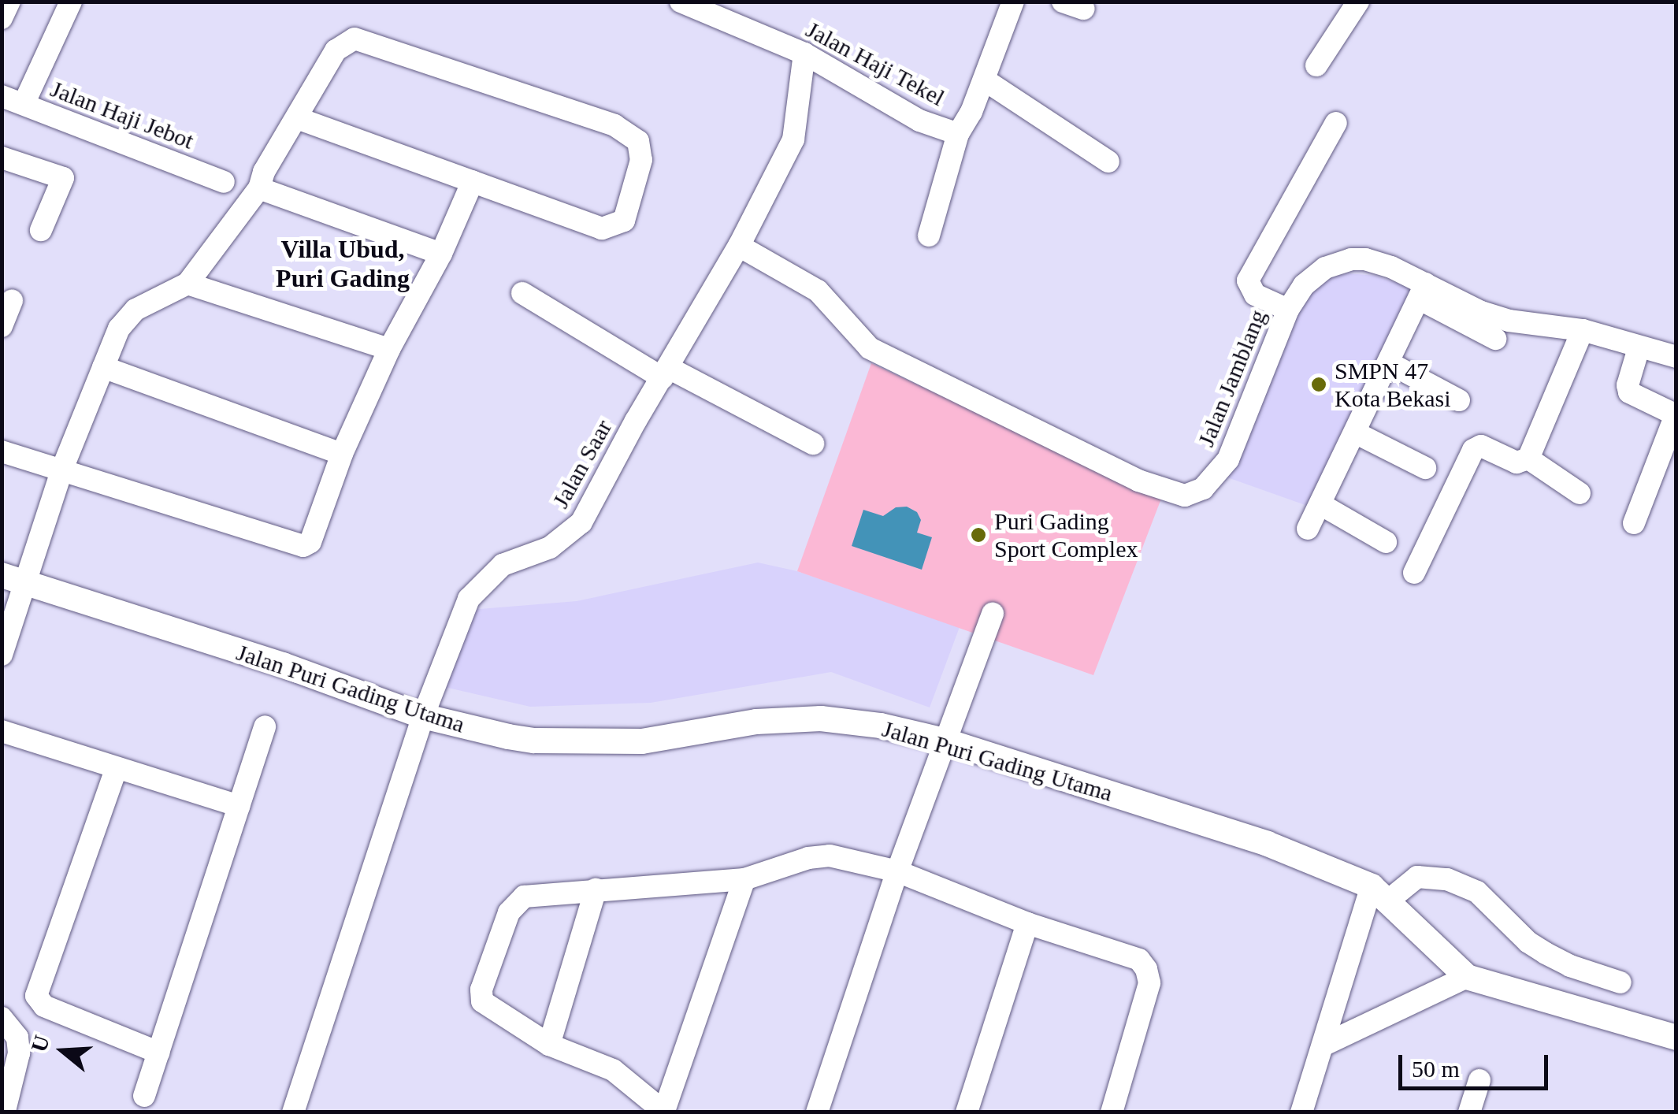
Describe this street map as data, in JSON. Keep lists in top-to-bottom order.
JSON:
{
  "streets": {
    "street": [
      "Jalan Haji Tekel",
      "Jalan Haji Jebot",
      "Jalan Jamblang",
      "Jalan Saar",
      "Jalan Puri Gading Utama"
    ]
  },
  "crossings": [
    ["Jalan Haji Tekel", "Jalan Saar"],
    ["Jalan Jamblang", "Jalan Saar"],
    ["Jalan Saar", "Jalan Puri Gading Utama"]
  ],
  "districts": ["Villa Ubud, Puri Gading"],
  "places": ["SMPN 47 Kota Bekasi", "Puri Gading Sport Complex"],
  "scale_bar": "50 m",
  "north": "left"
}
